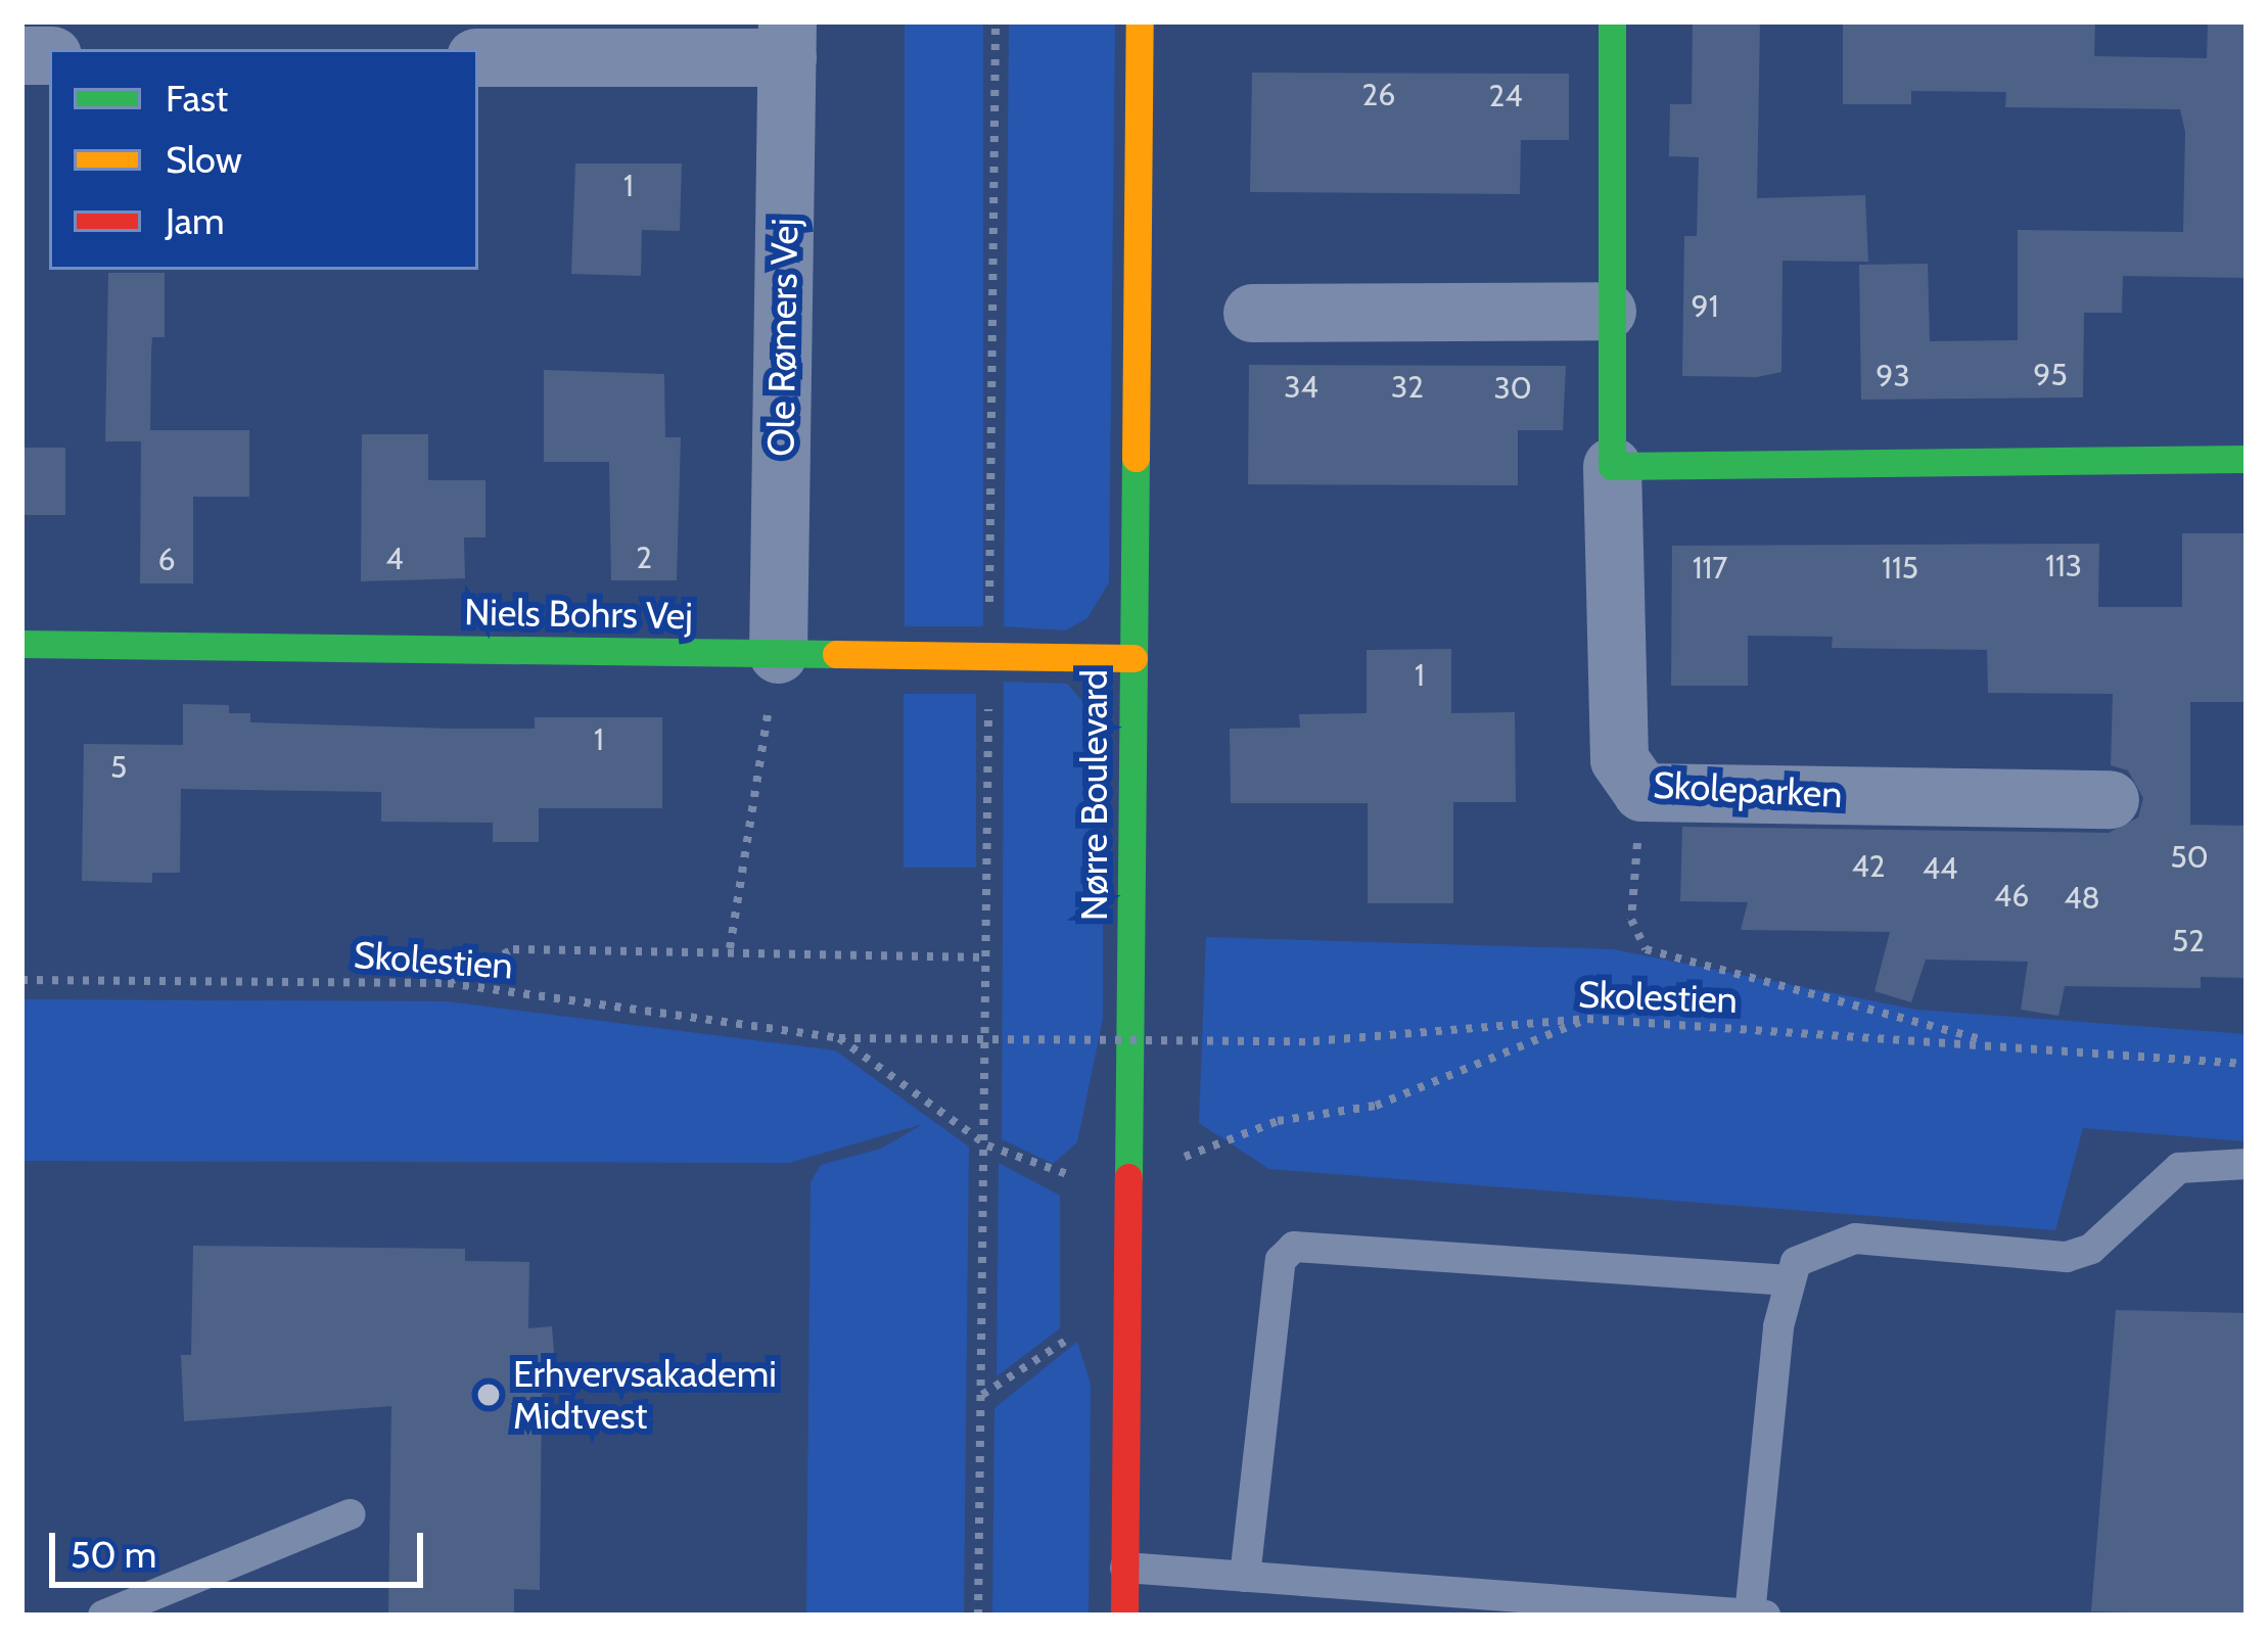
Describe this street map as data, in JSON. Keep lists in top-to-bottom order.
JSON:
{
  "streets": {
    "street": [
      "Ole Rømers Vej",
      "Niels Bohrs Vej",
      "Skoleparken",
      "Nørre Boulevard"
    ],
    "path": ["Skolestien"]
  },
  "crossings": [
    ["Ole Rømers Vej", "Niels Bohrs Vej"],
    ["Niels Bohrs Vej", "Nørre Boulevard"],
    ["Skoleparken", "Skolestien"]
  ],
  "places": ["Erhvervsakademi Midtvest"],
  "house_numbers": [
    "26",
    "24",
    "1",
    "91",
    "95",
    "93",
    "34",
    "32",
    "30",
    "2",
    "4",
    "6",
    "113",
    "117",
    "115",
    "1",
    "1",
    "5",
    "50",
    "42",
    "44",
    "46",
    "48",
    "52"
  ],
  "legend": ["Fast", "Slow", "Jam"],
  "scale_bar": "50 m"
}
